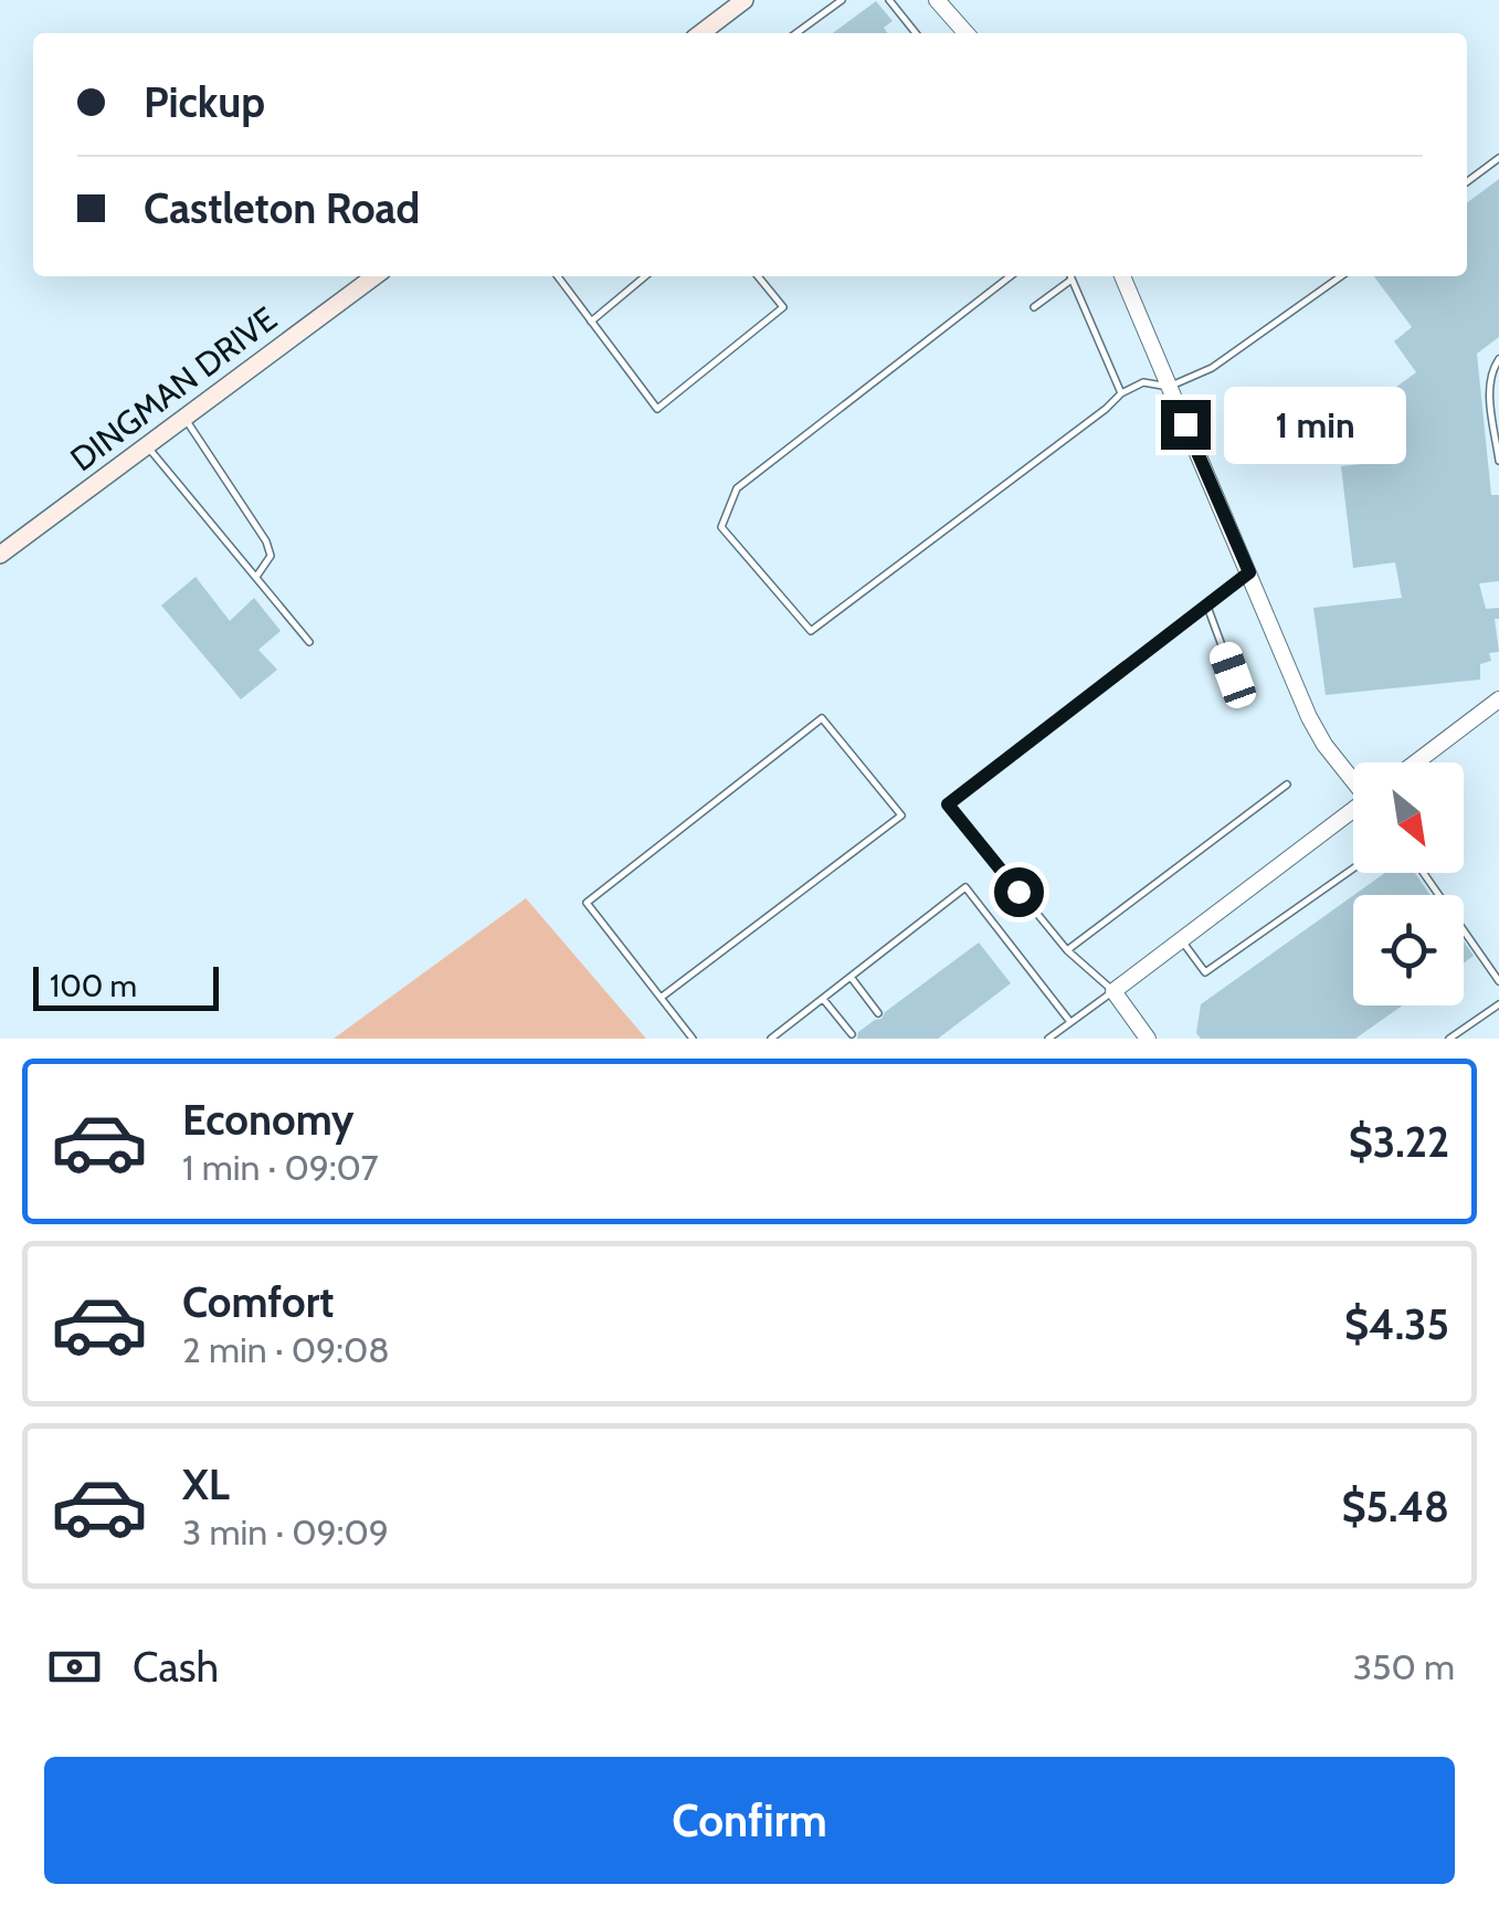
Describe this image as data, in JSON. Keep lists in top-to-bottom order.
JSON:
{
  "streets": {
    "main road": ["DINGMAN DRIVE"]
  },
  "scale_bar": "100 m",
  "north": "bottom right",
  "page": {
    "banner": ["Pickup", "Castleton Road"],
    "bubble": "1 min",
    "scale": "100 m",
    "list": [
      {
        "name": "Economy",
        "note": "1 min · 09:07",
        "value": "$3.22"
      },
      {
        "name": "Comfort",
        "note": "2 min · 09:08",
        "value": "$4.35"
      },
      {
        "name": "XL",
        "note": "3 min · 09:09",
        "value": "$5.48"
      }
    ],
    "pay": ["Cash", "350 m"],
    "buttons": "Confirm"
  }
}
